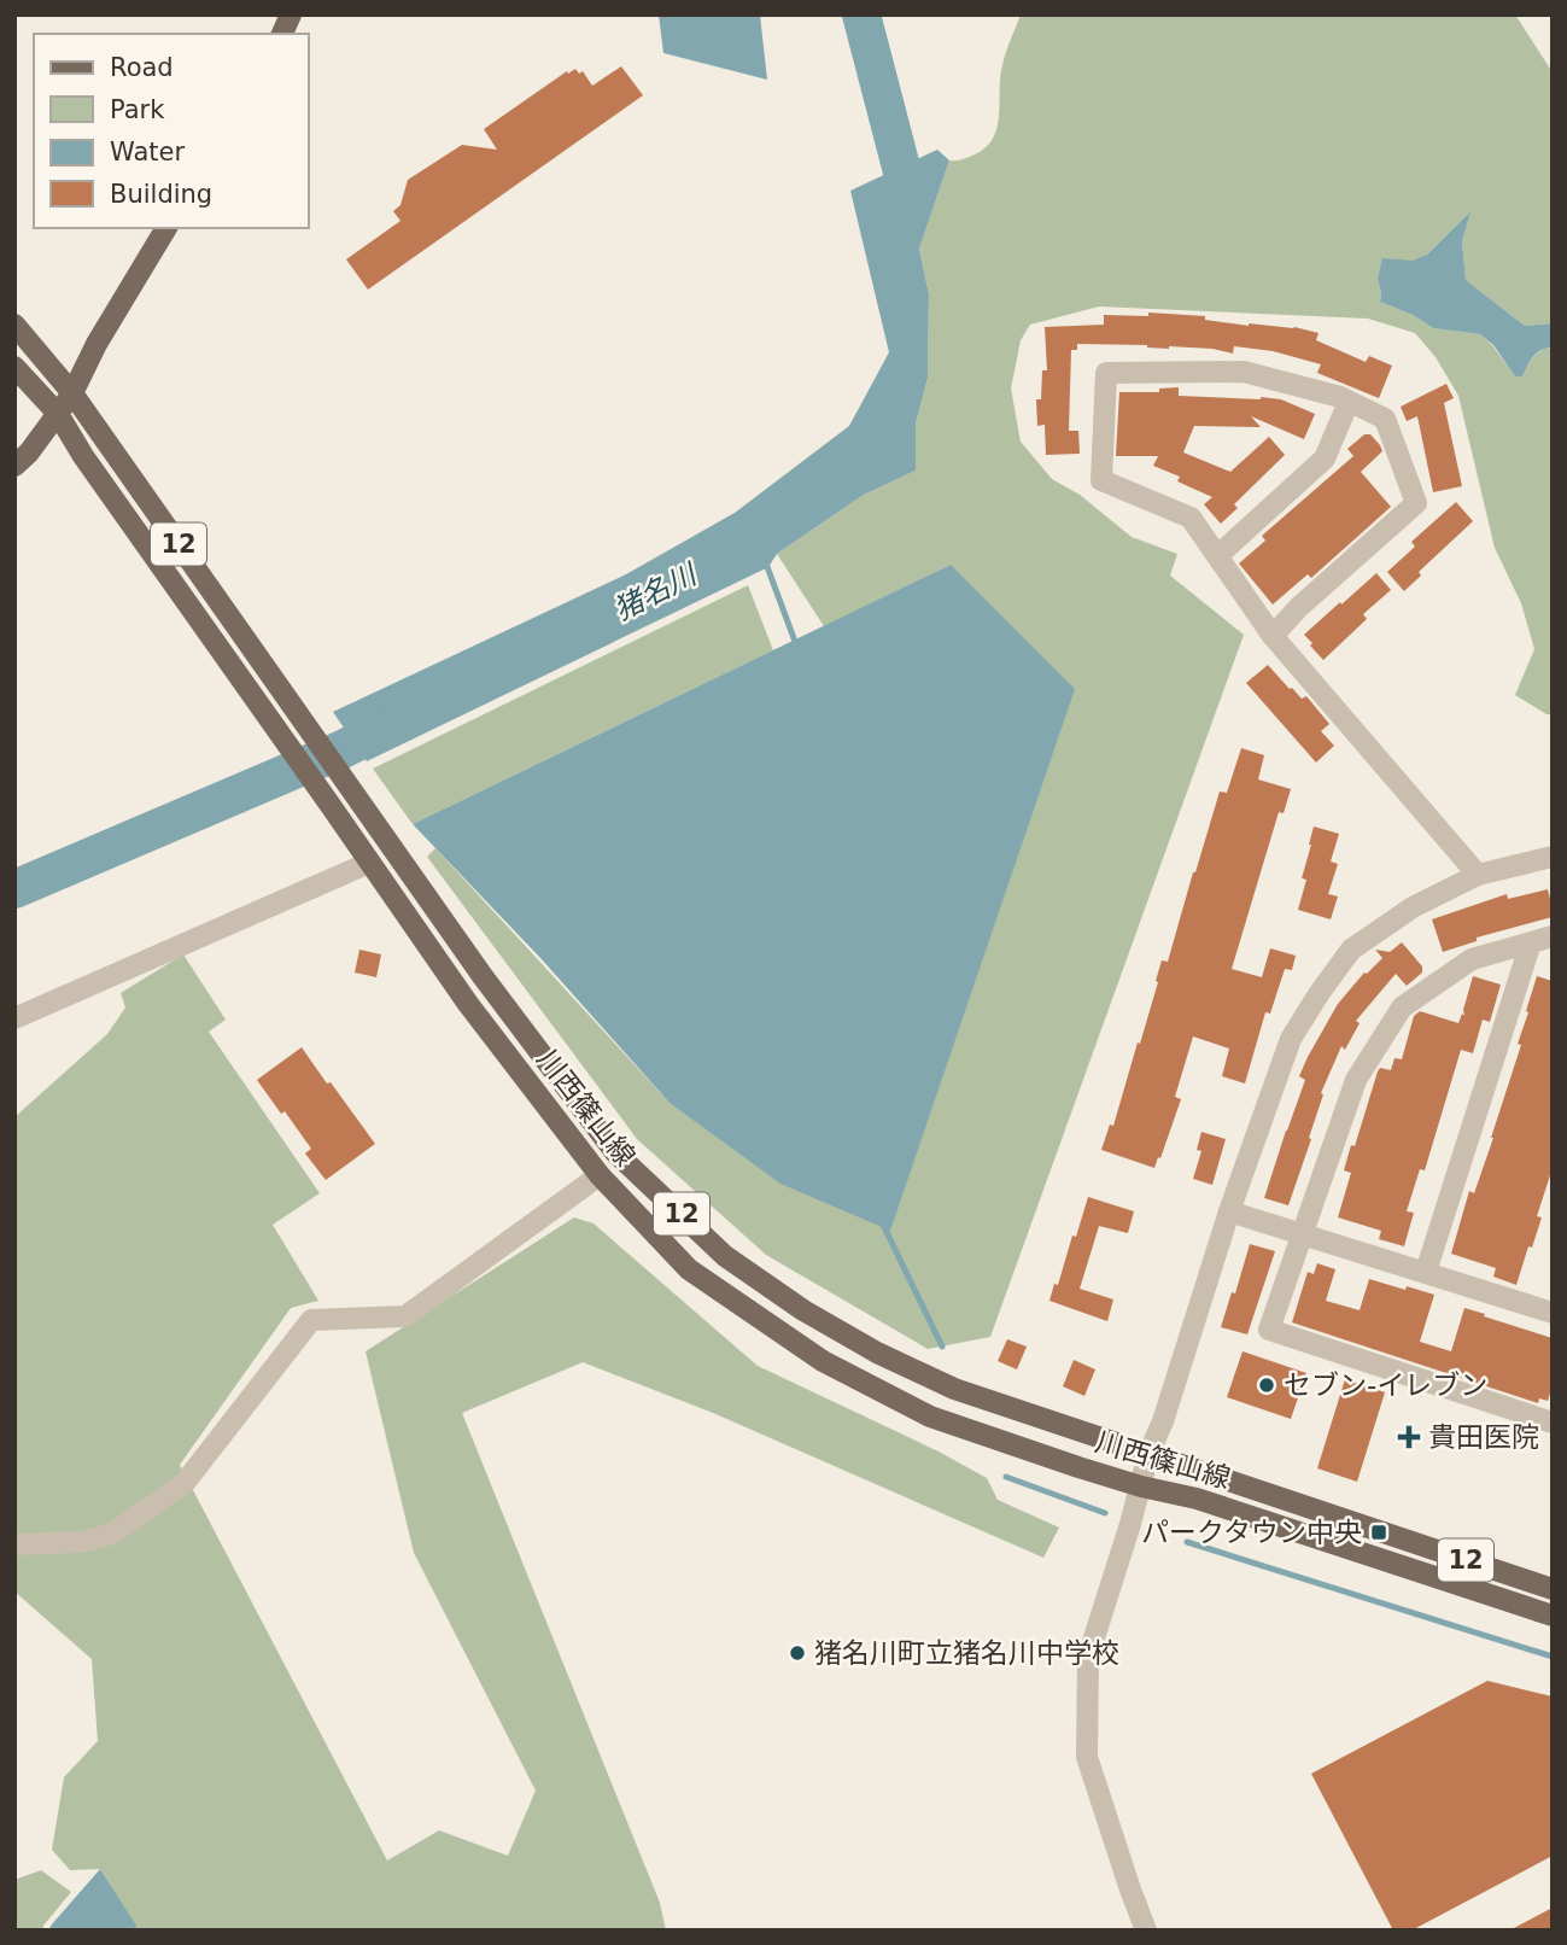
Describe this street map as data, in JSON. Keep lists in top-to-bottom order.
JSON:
{
  "streets": {
    "main road": ["12", "川西篠山線"]
  },
  "water": ["猪名川"],
  "places": {
    "other": ["セブン-イレブン", "猪名川町立猪名川中学校"],
    "health": ["貴田医院"],
    "transit": ["パークタウン中央"]
  },
  "legend": [
    "Road",
    "Park",
    "Water",
    "Building"
  ]
}
